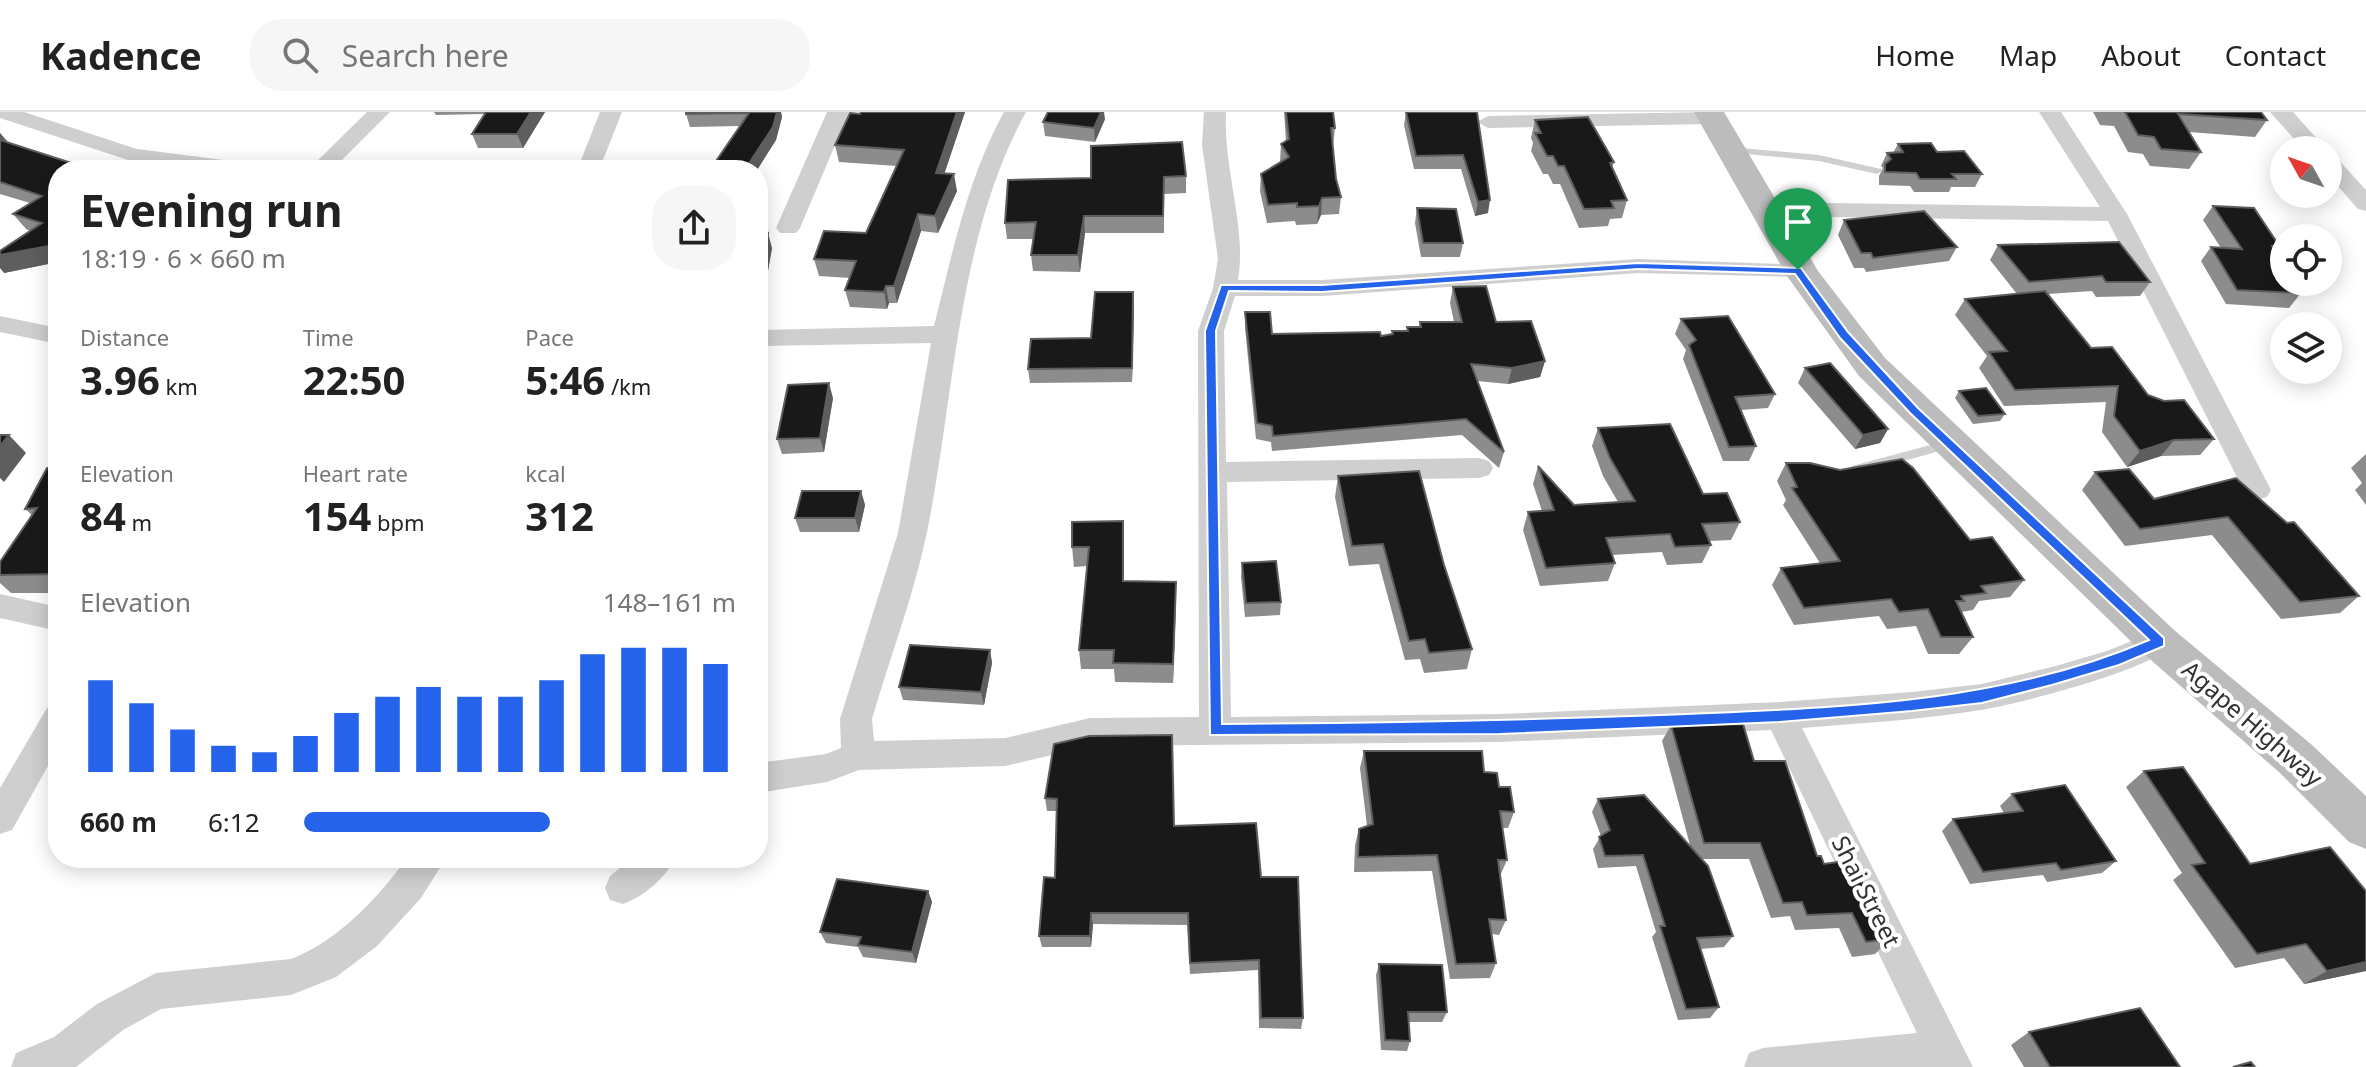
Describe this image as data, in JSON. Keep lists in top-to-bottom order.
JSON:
{
  "streets": {
    "street": ["Agape Highway", "Shai Street"]
  },
  "north": "top left",
  "page": {
    "header": "Kadence",
    "search": "Search here",
    "nav": [
      "Home",
      "Map",
      "About",
      "Contact"
    ],
    "heading": ["Evening run", "18:19 · 6 × 660 m"],
    "stats": [
      ["Distance", "3.96 km"],
      ["Time", "22:50"],
      ["Pace", "5:46 /km"],
      ["Elevation", "84 m"],
      ["Heart rate", "154 bpm"],
      ["kcal", "312"]
    ],
    "chart": ["Elevation", "148–161 m"],
    "list": [
      {
        "name": "660 m",
        "note": "6:12"
      }
    ]
  }
}
